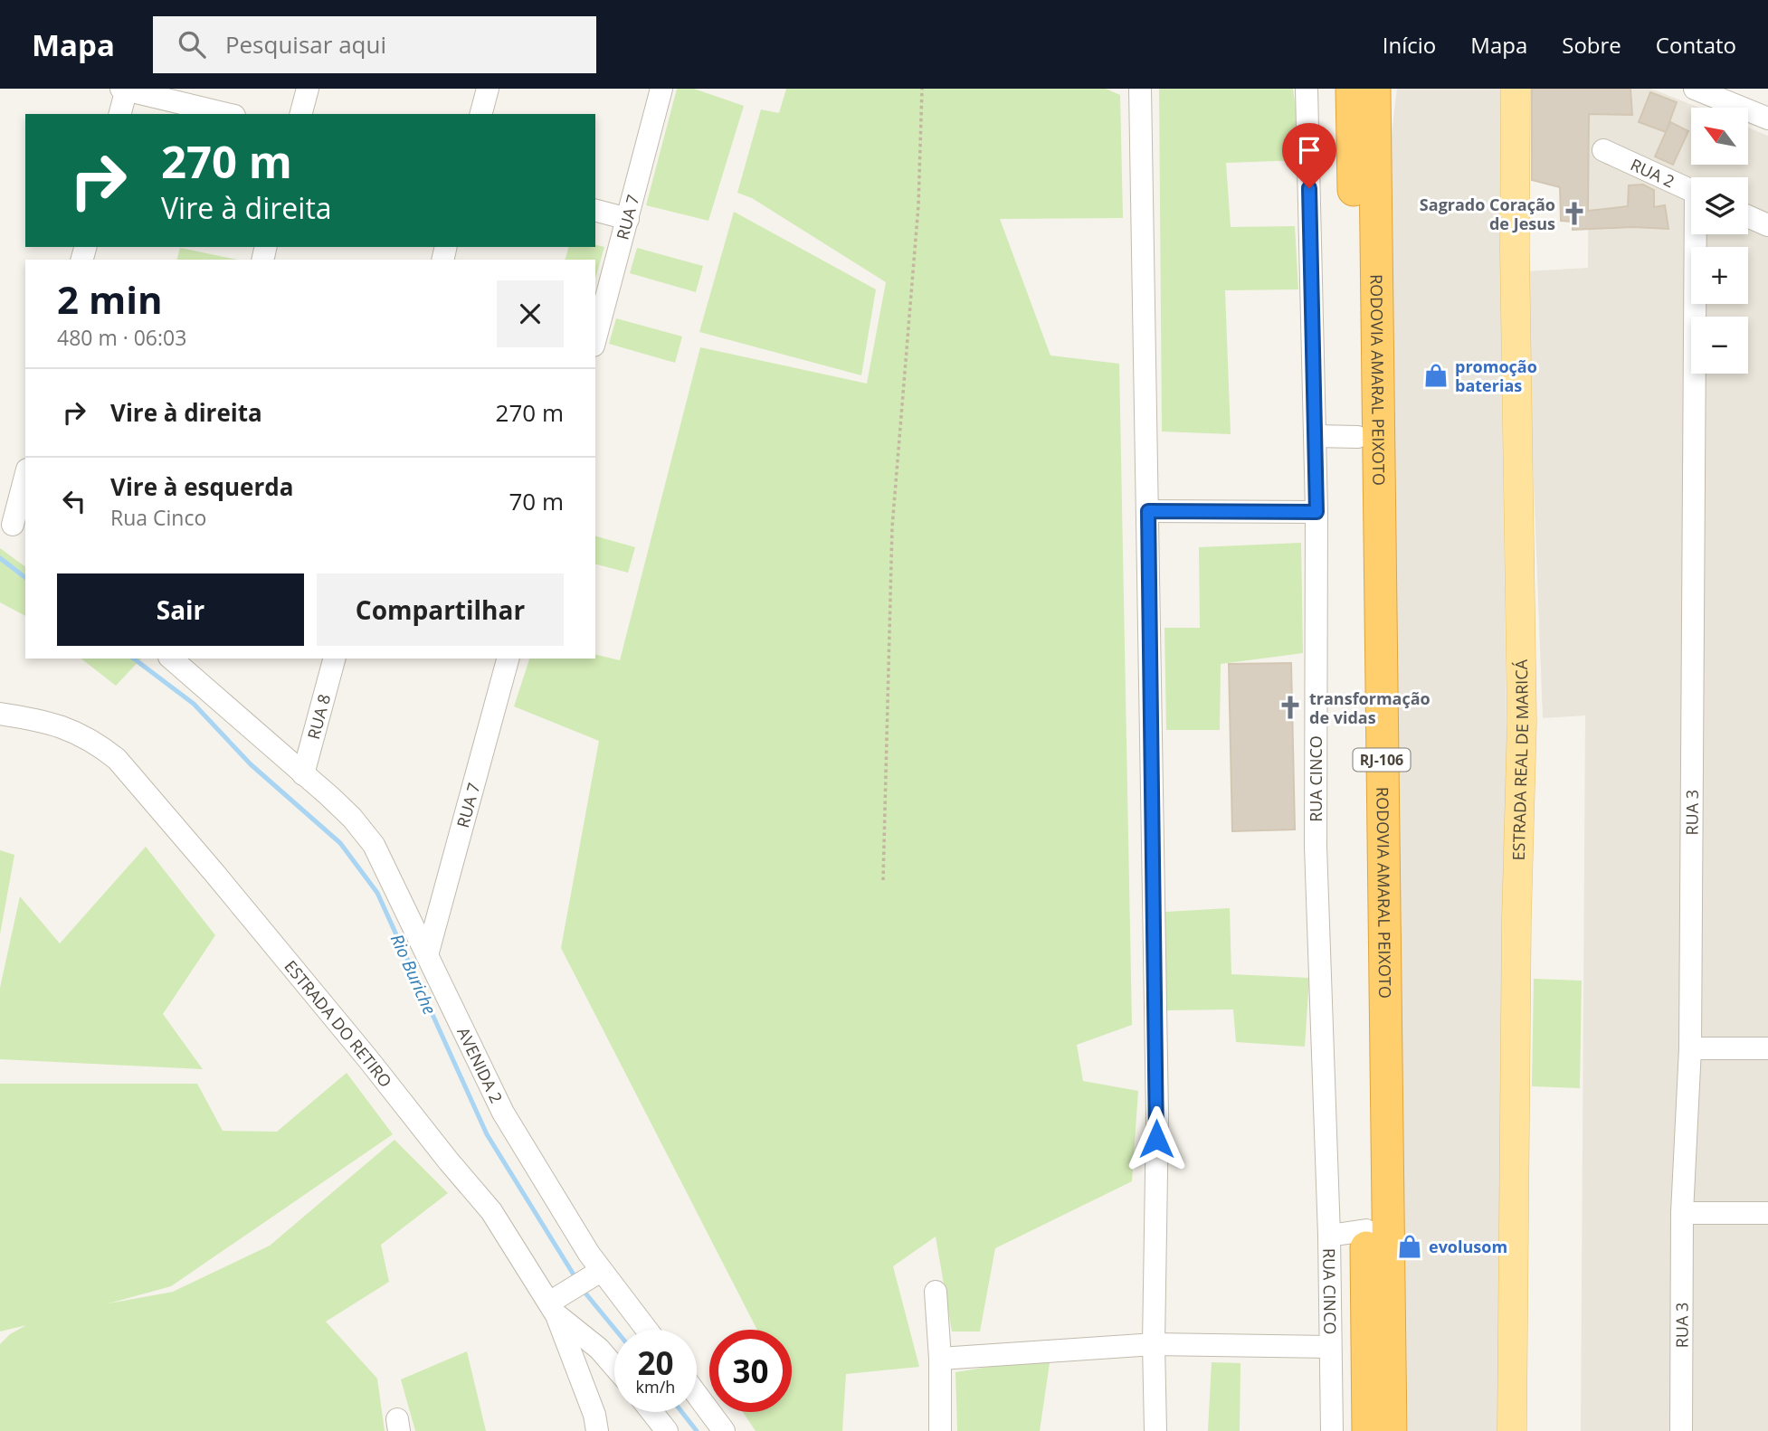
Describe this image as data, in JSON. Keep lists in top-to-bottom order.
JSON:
{
  "streets": {
    "highway": ["RODOVIA AMARAL PEIXOTO", "RJ-106"],
    "main road": ["ESTRADA REAL DE MARICÁ"],
    "street": [
      "RUA 2",
      "RUA 7",
      "RUA 8",
      "RUA CINCO",
      "RUA 3",
      "ESTRADA DO RETIRO",
      "AVENIDA 2"
    ]
  },
  "crossings": [
    ["RUA 7", "AVENIDA 2"],
    ["RUA 8", "AVENIDA 2"]
  ],
  "water": ["Rio Buriche"],
  "places": {
    "church": ["Sagrado Coração de Jesus", "transformação de vidas"],
    "shop": ["promoção baterias", "evolusom"]
  },
  "north": "top left",
  "page": {
    "header": "Mapa",
    "search": "Pesquisar aqui",
    "nav": [
      "Início",
      "Mapa",
      "Sobre",
      "Contato"
    ],
    "map_buttons": ["+", "−"],
    "turn": ["270 m", "Vire à direita"],
    "heading": ["2 min", "480 m · 06:03"],
    "list": [
      {
        "name": "Vire à direita",
        "value": "270 m"
      },
      {
        "name": "Vire à esquerda",
        "note": "Rua Cinco",
        "value": "70 m"
      }
    ],
    "buttons": ["Sair", "Compartilhar"],
    "speed": "20 km/h",
    "limit": "30"
  }
}
